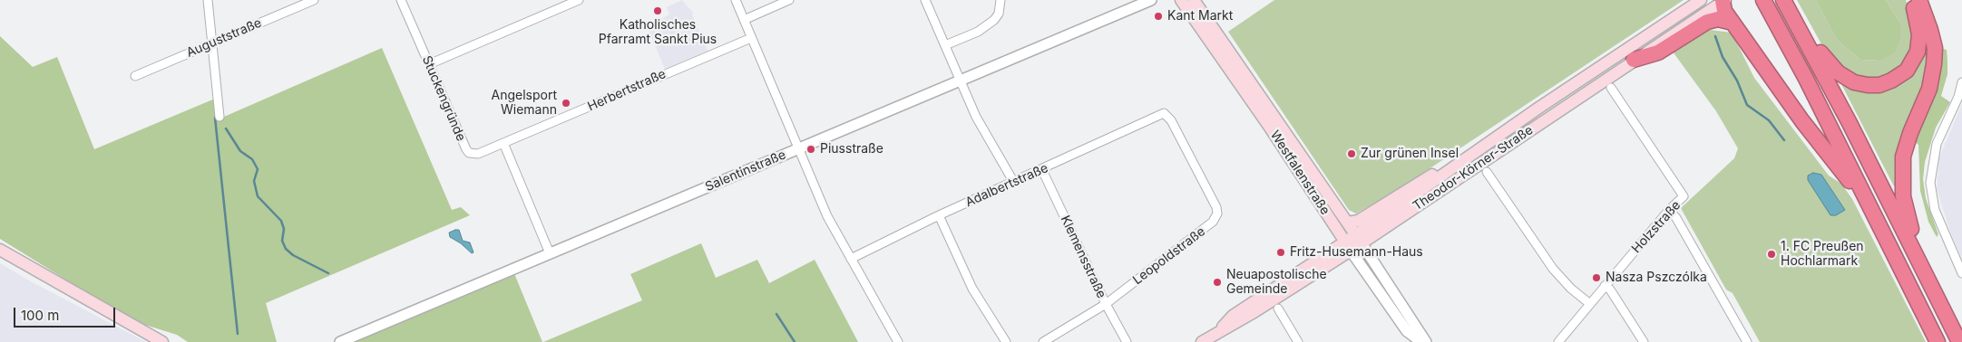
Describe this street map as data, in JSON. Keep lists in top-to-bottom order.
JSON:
{
  "streets": {
    "main road": ["Theodor-Körner-Straße", "Westfalenstraße"],
    "street": [
      "Auguststraße",
      "Herbertstraße",
      "Stuckengründe",
      "Salentinstraße",
      "Adalbertstraße",
      "Holzstraße",
      "Leopoldstraße",
      "Klemensstraße"
    ]
  },
  "crossings": [
    ["Herbertstraße", "Stuckengründe"],
    ["Theodor-Körner-Straße", "Westfalenstraße"],
    ["Adalbertstraße", "Leopoldstraße"],
    ["Adalbertstraße", "Klemensstraße"],
    ["Leopoldstraße", "Klemensstraße"]
  ],
  "places": [
    "Katholisches Pfarramt Sankt Pius",
    "Kant Markt",
    "Angelsport Wiemann",
    "Piusstraße",
    "Zur grünen Insel",
    "Fritz-Husemann-Haus",
    "1. FC Preußen Hochlarmark",
    "Nasza Pszczólka",
    "Neuapostolische Gemeinde"
  ],
  "scale_bar": "100 m"
}
